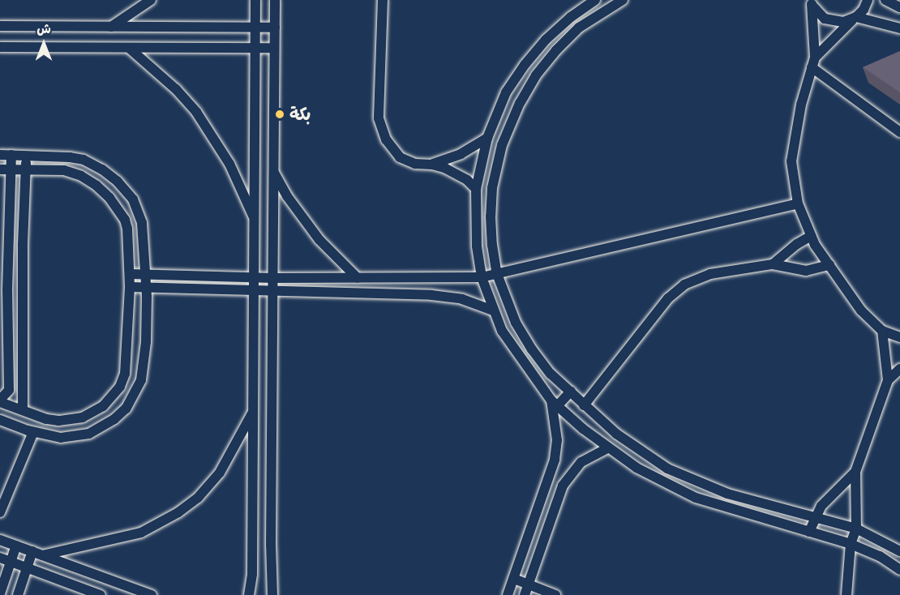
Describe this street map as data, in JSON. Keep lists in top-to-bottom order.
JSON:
{
  "places": ["بكة"],
  "north": "top"
}
